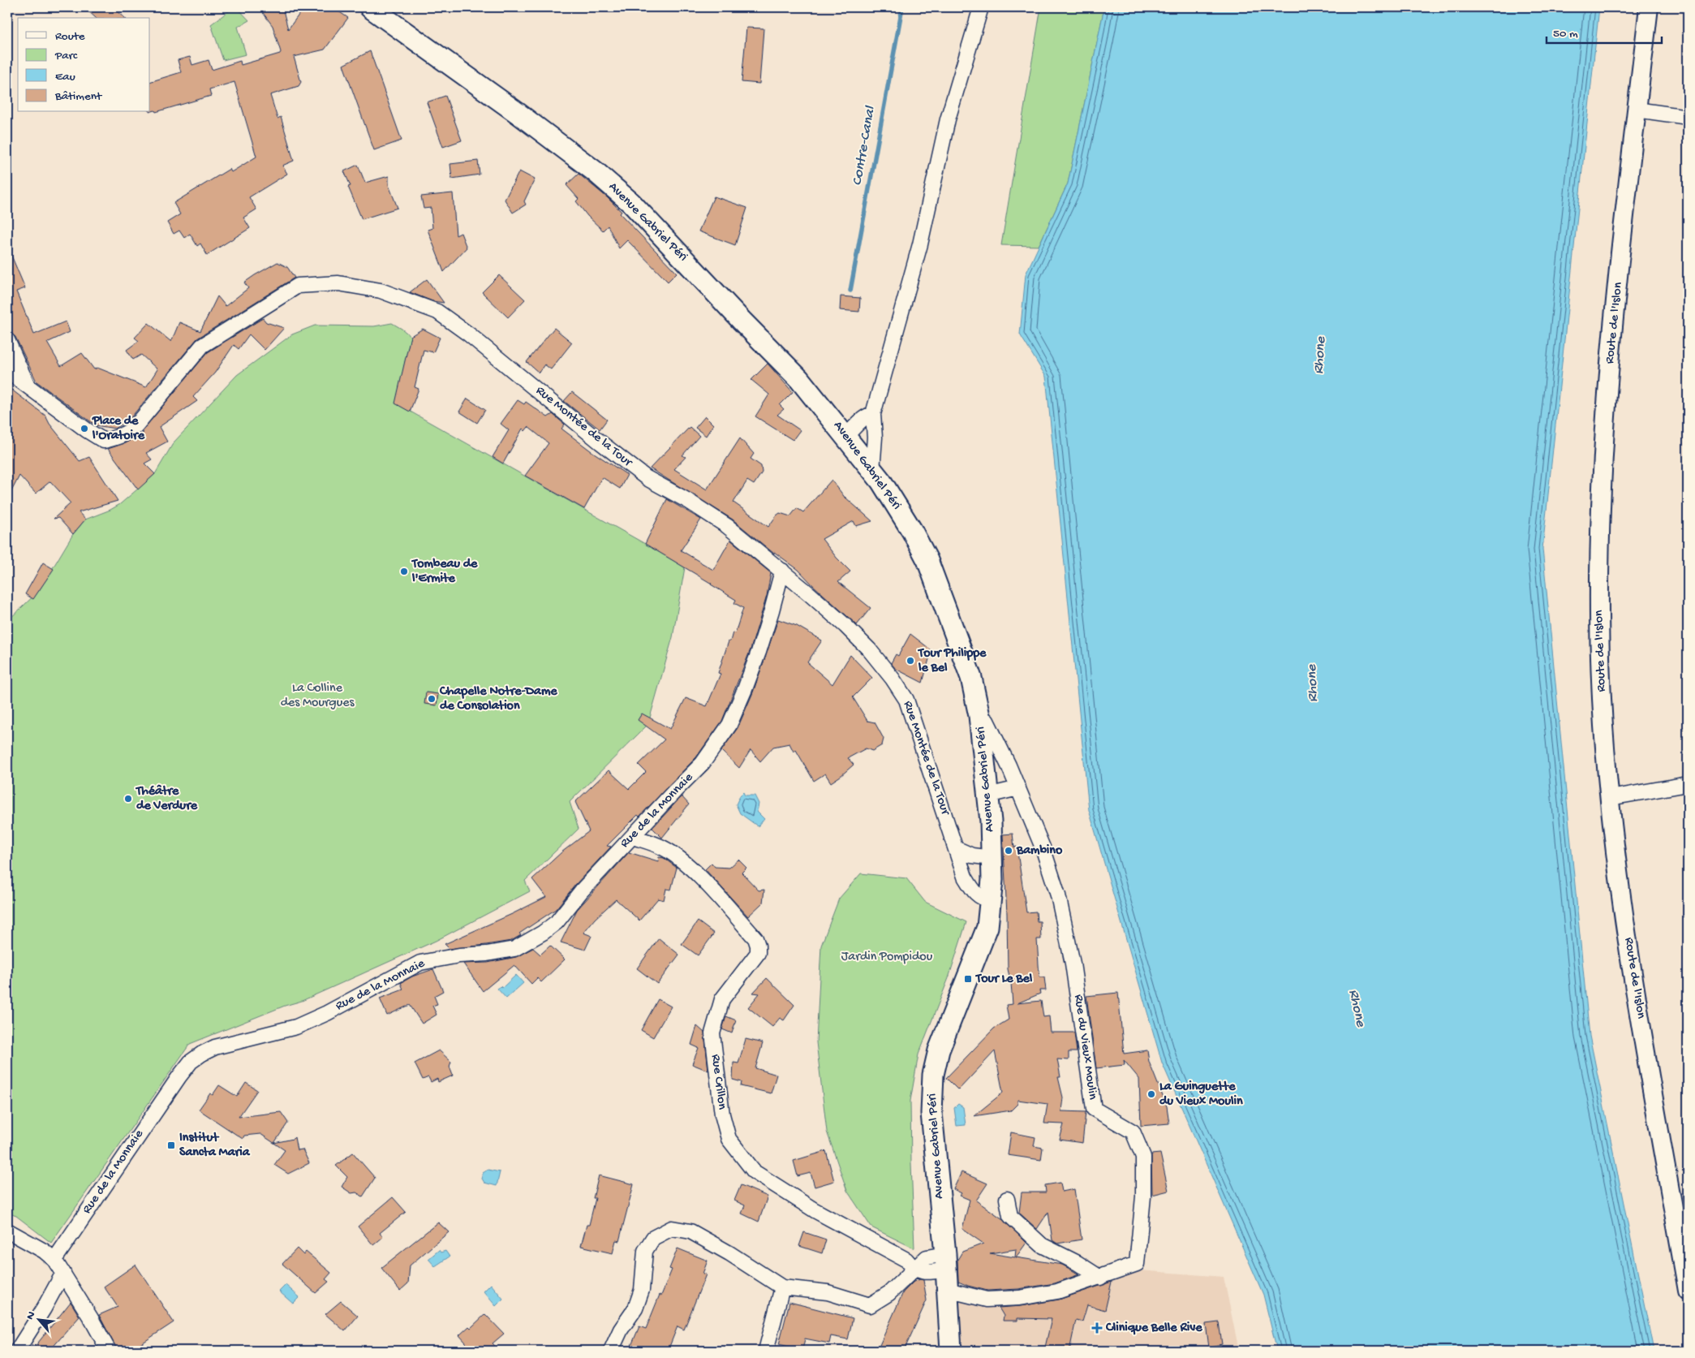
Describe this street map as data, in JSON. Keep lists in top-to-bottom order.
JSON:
{
  "streets": {
    "main road": ["Avenue Gabriel Péri"],
    "street": [
      "Route de l'Islon",
      "Rue Montée de la Tour",
      "Rue de la Monnaie",
      "Rue du Vieux Moulin",
      "Rue Crillon"
    ]
  },
  "crossings": [
    ["Avenue Gabriel Péri", "Rue Montée de la Tour"],
    ["Avenue Gabriel Péri", "Rue du Vieux Moulin"],
    ["Rue Montée de la Tour", "Rue de la Monnaie"],
    ["Rue de la Monnaie", "Rue Crillon"]
  ],
  "water": ["Contre-Canal", "Rhone"],
  "parks": ["La Colline des Mourgues", "Jardin Pompidou"],
  "places": {
    "other": [
      "Place de l'Oratoire",
      "Tombeau de l'Ermite",
      "Tour Philippe le Bel",
      "Chapelle Notre-Dame de Consolation",
      "Théâtre de Verdure",
      "Bambino",
      "La Guinguette du Vieux Moulin"
    ],
    "transit": ["Tour Le Bel", "Institut Sancta Maria"],
    "health": ["Clinique Belle Rive"]
  },
  "legend": [
    "Route",
    "Parc",
    "Eau",
    "Bâtiment"
  ],
  "scale_bar": "50 m",
  "north": "top left"
}
